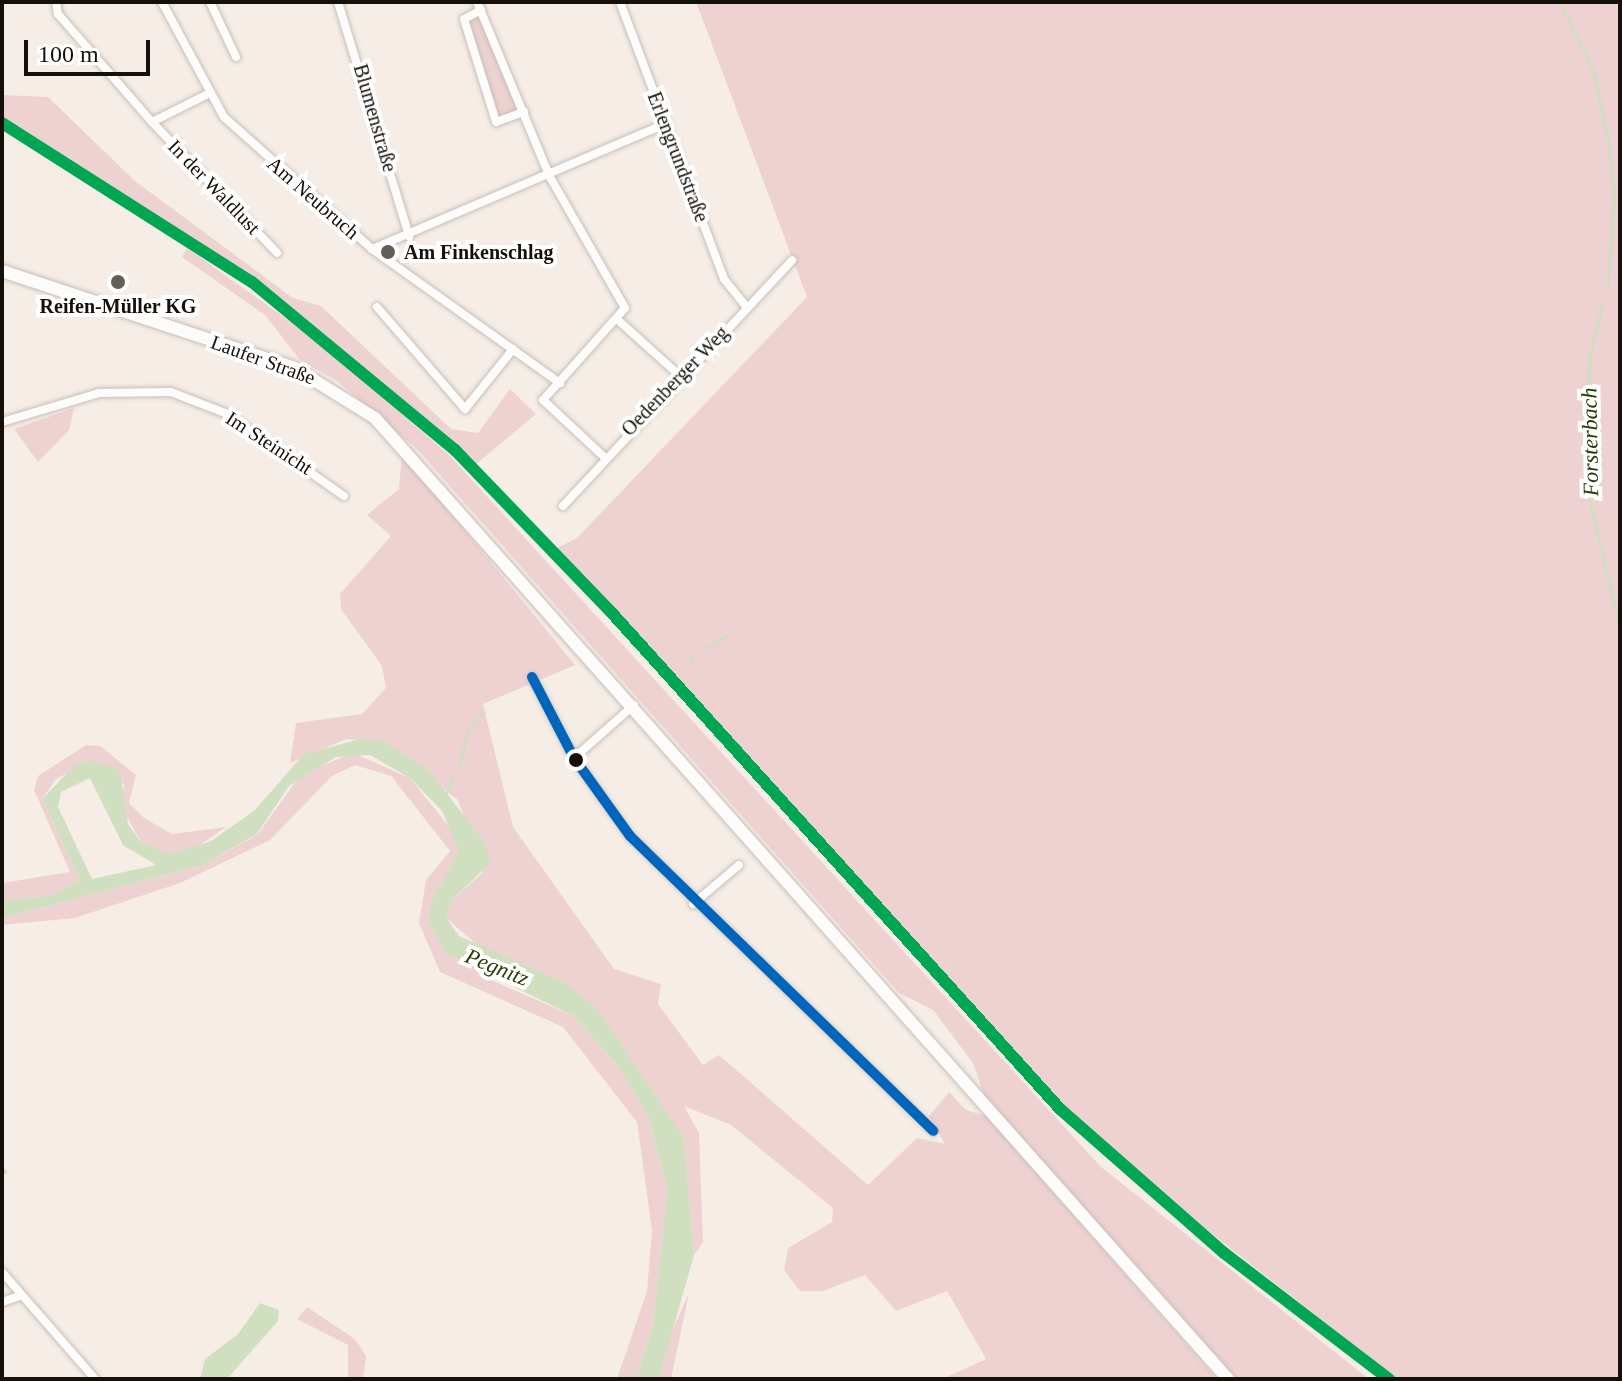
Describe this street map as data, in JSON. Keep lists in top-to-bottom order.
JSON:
{
  "streets": {
    "main road": ["Laufer Straße"],
    "street": [
      "Blumenstraße",
      "Erlengrundstraße",
      "In der Waldlust",
      "Am Neubruch",
      "Oedenberger Weg",
      "Im Steinicht"
    ]
  },
  "crossings": [
    ["Erlengrundstraße", "Oedenberger Weg"],
    ["In der Waldlust", "Am Neubruch"]
  ],
  "water": ["Forsterbach", "Pegnitz"],
  "places": ["Am Finkenschlag", "Reifen-Müller KG"],
  "scale_bar": "100 m"
}
